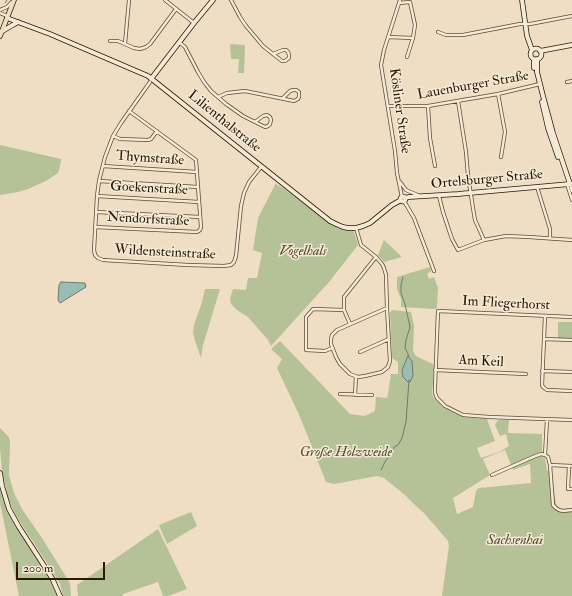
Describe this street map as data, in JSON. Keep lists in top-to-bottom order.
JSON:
{
  "streets": {
    "street": [
      "Lauenburger Straße",
      "Kösliner Straße",
      "Lilienthalstraße",
      "Thymstraße",
      "Ortelsburger Straße",
      "Goekenstraße",
      "Nendorfstraße",
      "Wildensteinstraße",
      "Im Fliegerhorst",
      "Am Keil"
    ]
  },
  "crossings": [
    ["Lauenburger Straße", "Kösliner Straße"],
    ["Kösliner Straße", "Ortelsburger Straße"],
    ["Lilienthalstraße", "Wildensteinstraße"],
    ["Nendorfstraße", "Wildensteinstraße"],
    ["Im Fliegerhorst", "Am Keil"]
  ],
  "parks": ["Vogelhals", "Große Holzweide", "Sachsenhai"],
  "scale_bar": "200 m"
}
